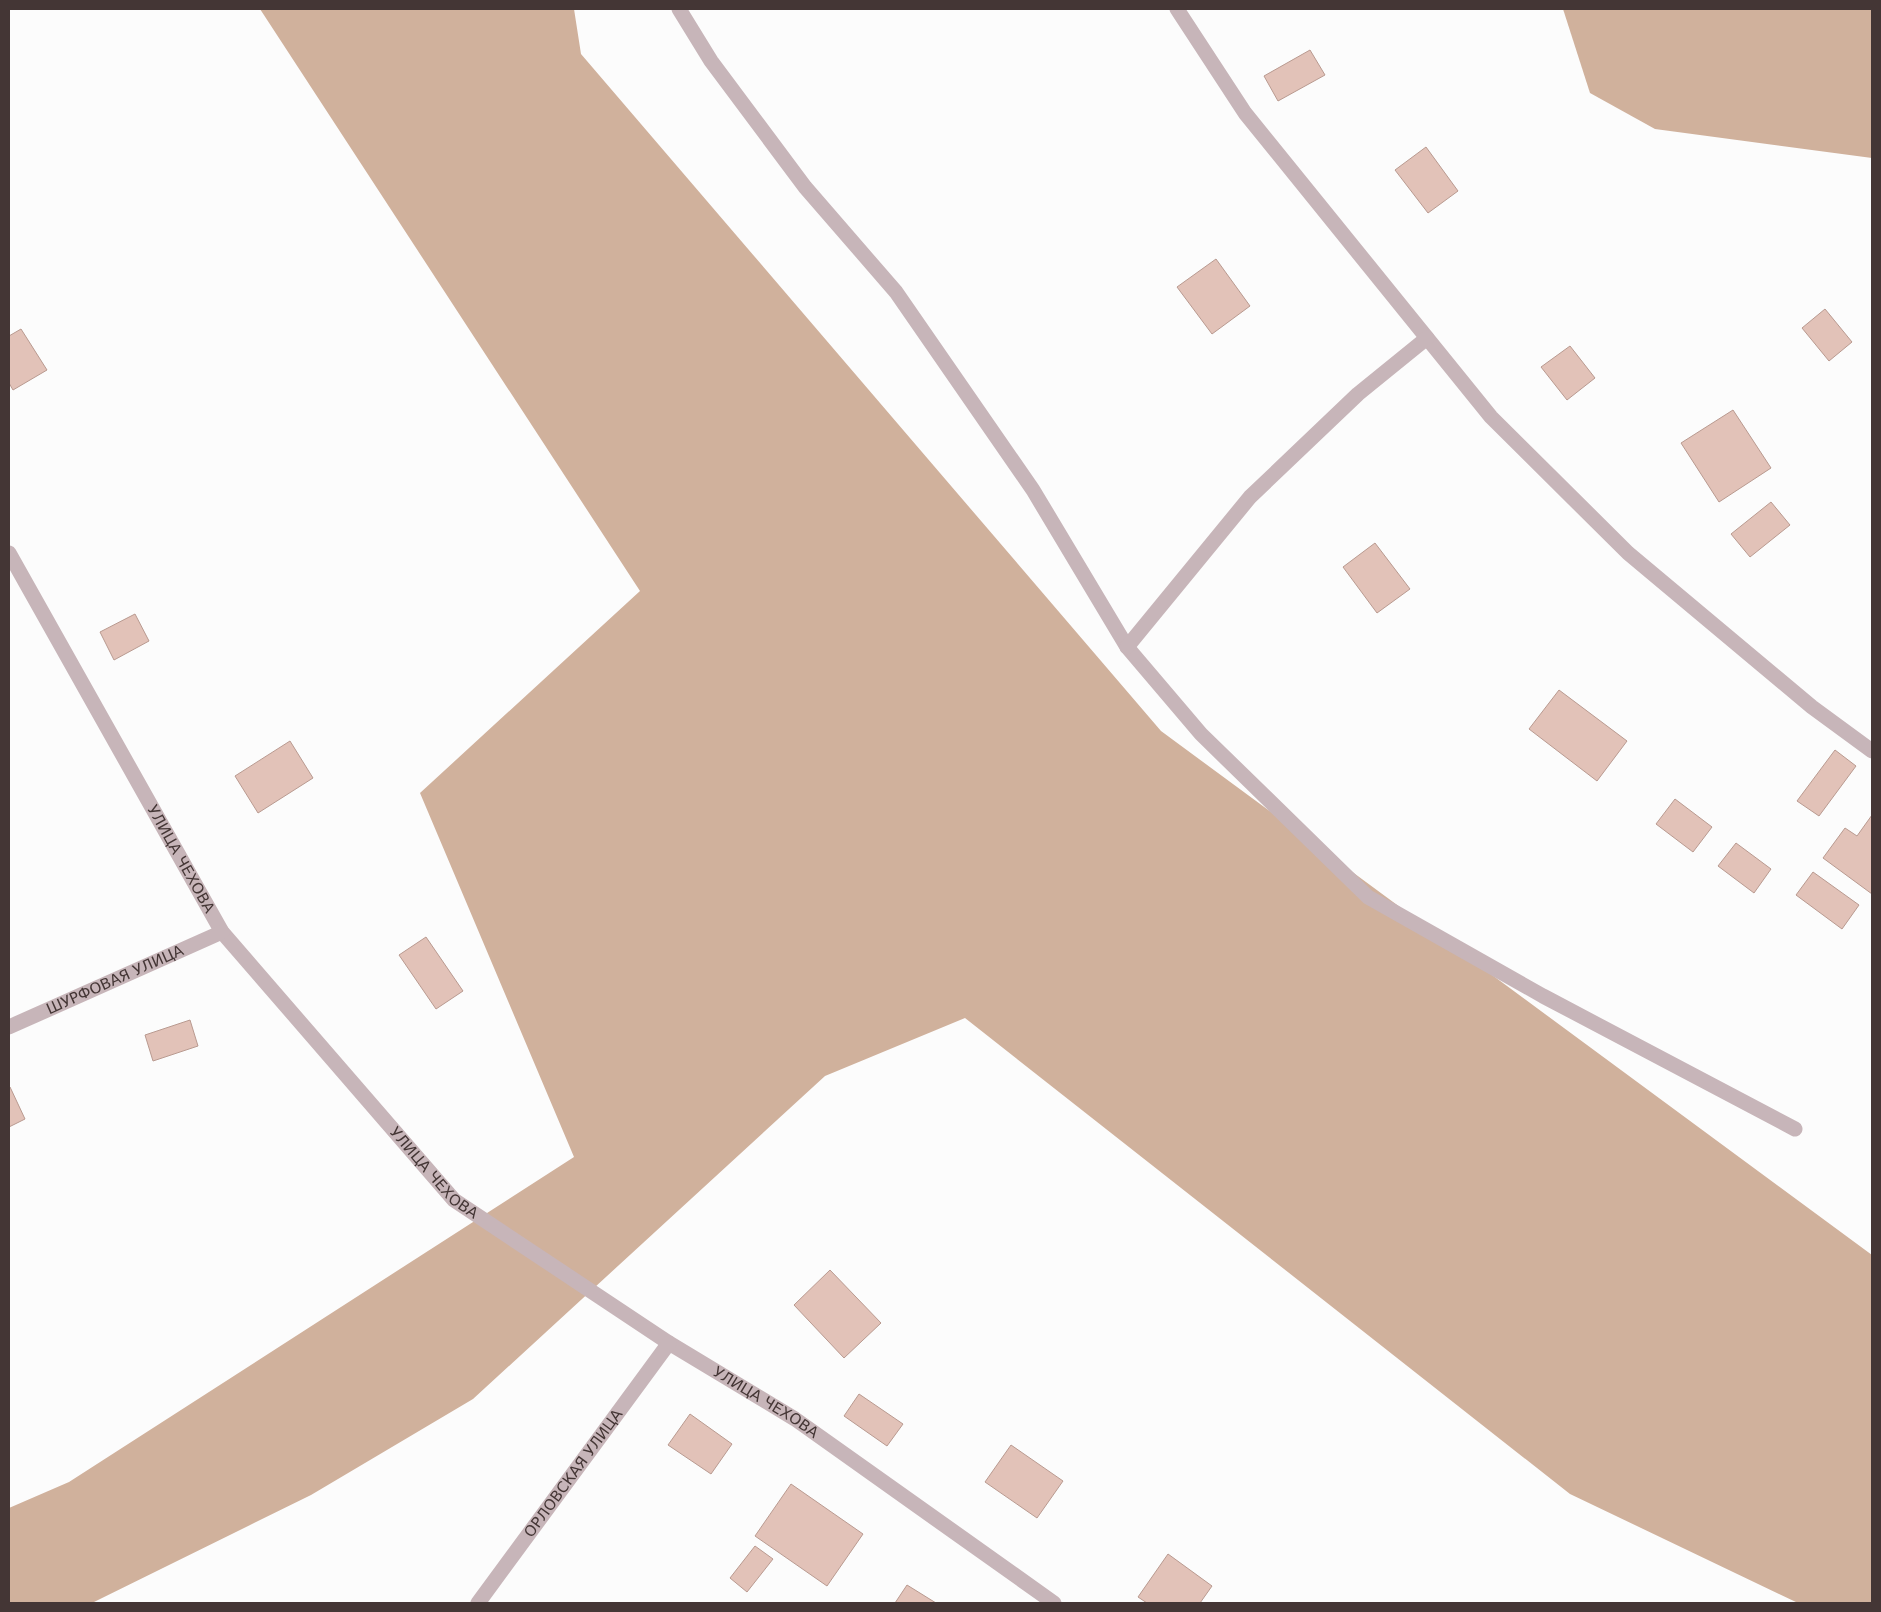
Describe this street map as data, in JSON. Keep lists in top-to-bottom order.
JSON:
{
  "streets": {
    "street": ["УЛИЦА ЧЕХОВА", "ШУРФОВАЯ УЛИЦА", "ОРЛОВСКАЯ УЛИЦА"]
  },
  "crossings": [
    ["УЛИЦА ЧЕХОВА", "ШУРФОВАЯ УЛИЦА"],
    ["УЛИЦА ЧЕХОВА", "ОРЛОВСКАЯ УЛИЦА"]
  ]
}
